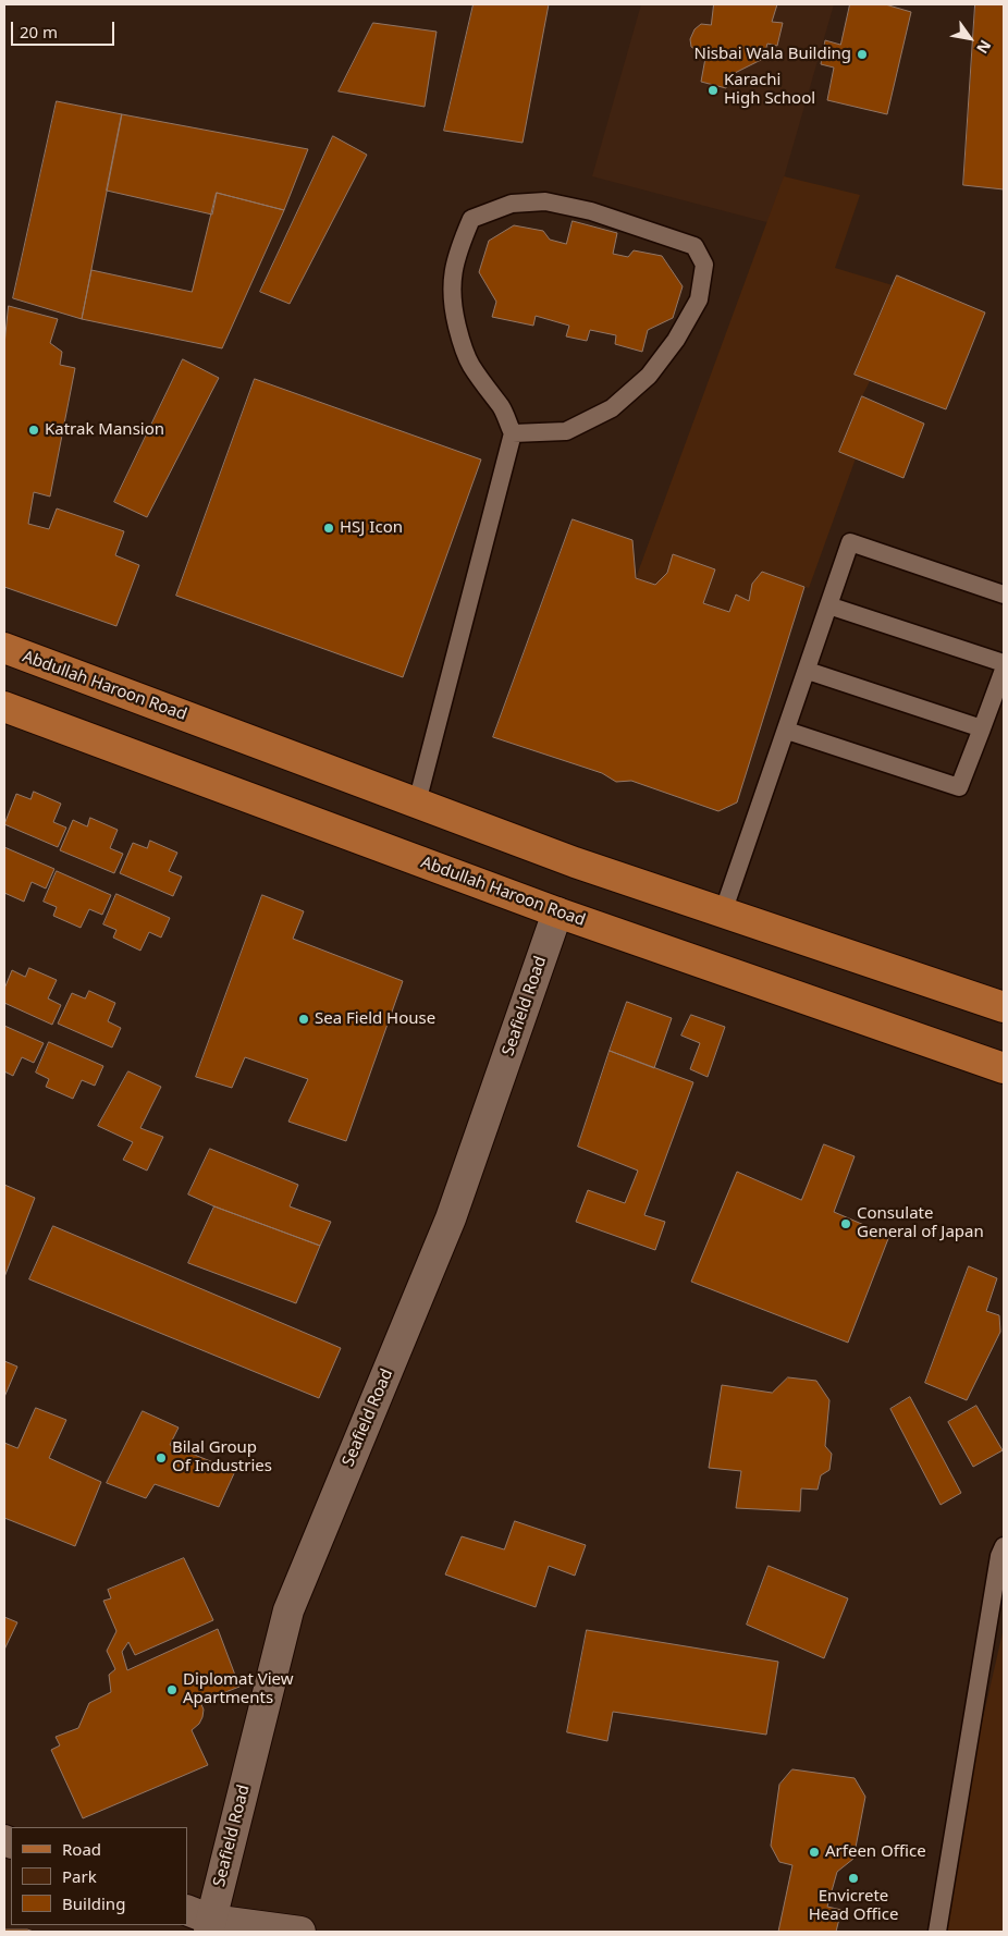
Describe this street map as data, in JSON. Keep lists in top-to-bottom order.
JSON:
{
  "streets": {
    "main road": ["Abdullah Haroon Road"],
    "street": ["Seafield Road"]
  },
  "crossings": [
    ["Abdullah Haroon Road", "Seafield Road"]
  ],
  "places": [
    "Nisbai Wala Building",
    "Karachi High School",
    "Katrak Mansion",
    "HSJ Icon",
    "Sea Field House",
    "Consulate General of Japan",
    "Bilal Group Of Industries",
    "Diplomat View Apartments",
    "Arfeen Office",
    "Envicrete Head Office"
  ],
  "legend": ["Road", "Park", "Building"],
  "scale_bar": "20 m",
  "north": "bottom right"
}
